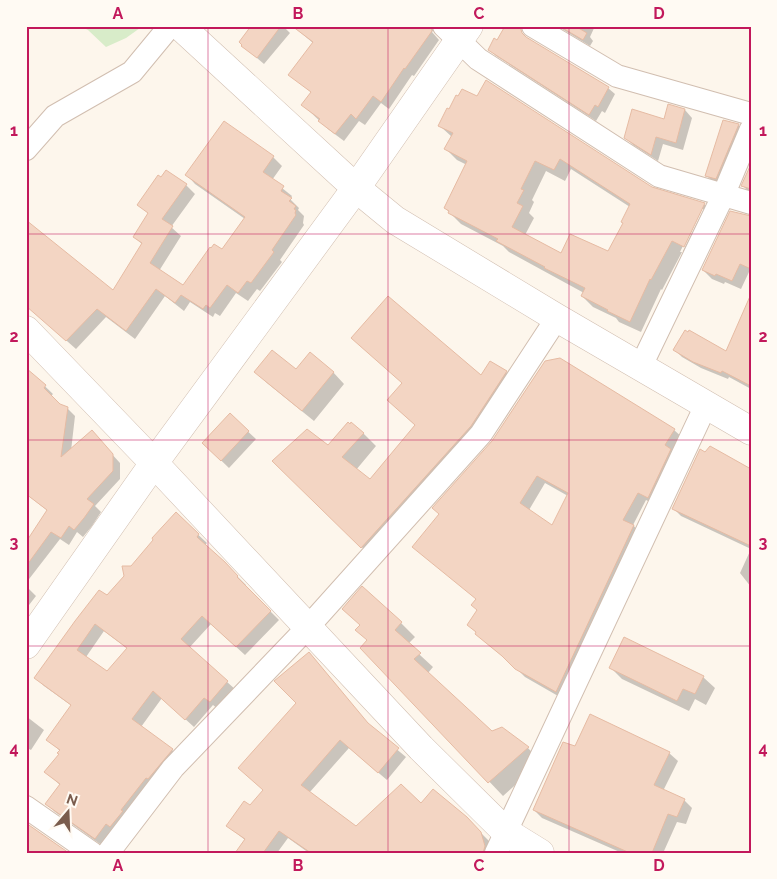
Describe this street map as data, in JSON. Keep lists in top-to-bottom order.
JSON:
{
  "north": "top",
  "grid": {
    "columns": [
      "A",
      "B",
      "C",
      "D"
    ],
    "rows": [
      "1",
      "2",
      "3",
      "4"
    ]
  }
}
